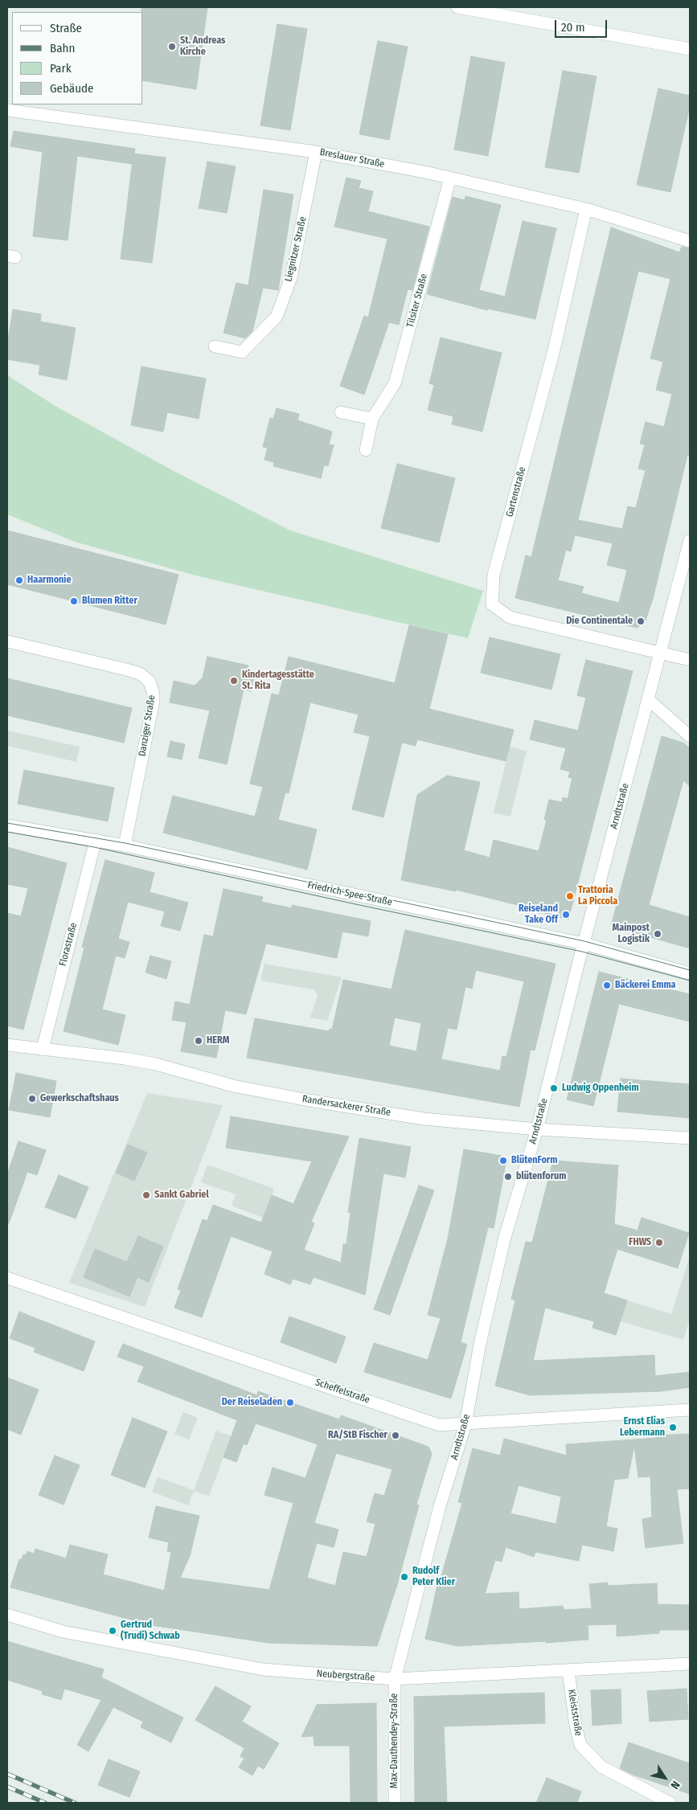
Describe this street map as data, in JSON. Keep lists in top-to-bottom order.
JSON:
{
  "streets": {
    "street": [
      "Breslauer Straße",
      "Liegnitzer Straße",
      "Tilsiter Straße",
      "Gartenstraße",
      "Danziger Straße",
      "Arndtstraße",
      "Friedrich-Spee-Straße",
      "Florastraße",
      "Randersackerer Straße",
      "Scheffelstraße",
      "Neubergstraße",
      "Kleiststraße",
      "Max-Dauthendey-Straße"
    ]
  },
  "crossings": [
    ["Breslauer Straße", "Liegnitzer Straße"],
    ["Breslauer Straße", "Tilsiter Straße"],
    ["Breslauer Straße", "Gartenstraße"],
    ["Gartenstraße", "Arndtstraße"],
    ["Danziger Straße", "Friedrich-Spee-Straße"],
    ["Arndtstraße", "Friedrich-Spee-Straße"],
    ["Arndtstraße", "Randersackerer Straße"],
    ["Arndtstraße", "Scheffelstraße"],
    ["Arndtstraße", "Neubergstraße"],
    ["Arndtstraße", "Max-Dauthendey-Straße"],
    ["Friedrich-Spee-Straße", "Florastraße"],
    ["Florastraße", "Randersackerer Straße"],
    ["Neubergstraße", "Kleiststraße"],
    ["Neubergstraße", "Max-Dauthendey-Straße"]
  ],
  "places": [
    "St. Andreas Kirche",
    "Haarmonie",
    "Blumen Ritter",
    "Die Continentale",
    "Kindertagesstätte St. Rita",
    "Trattoria La Piccola",
    "Reiseland Take Off",
    "Mainpost Logistik",
    "Bäckerei Emma",
    "HERM",
    "Ludwig Oppenheim",
    "Gewerkschaftshaus",
    "BlütenForm",
    "blütenforum",
    "Sankt Gabriel",
    "FHWS",
    "Der Reiseladen",
    "Ernst Elias Lebermann",
    "RA/StB Fischer",
    "Rudolf Peter Klier",
    "Gertrud (Trudi) Schwab"
  ],
  "legend": [
    "Straße",
    "Bahn",
    "Park",
    "Gebäude"
  ],
  "scale_bar": "20 m",
  "north": "bottom right"
}
